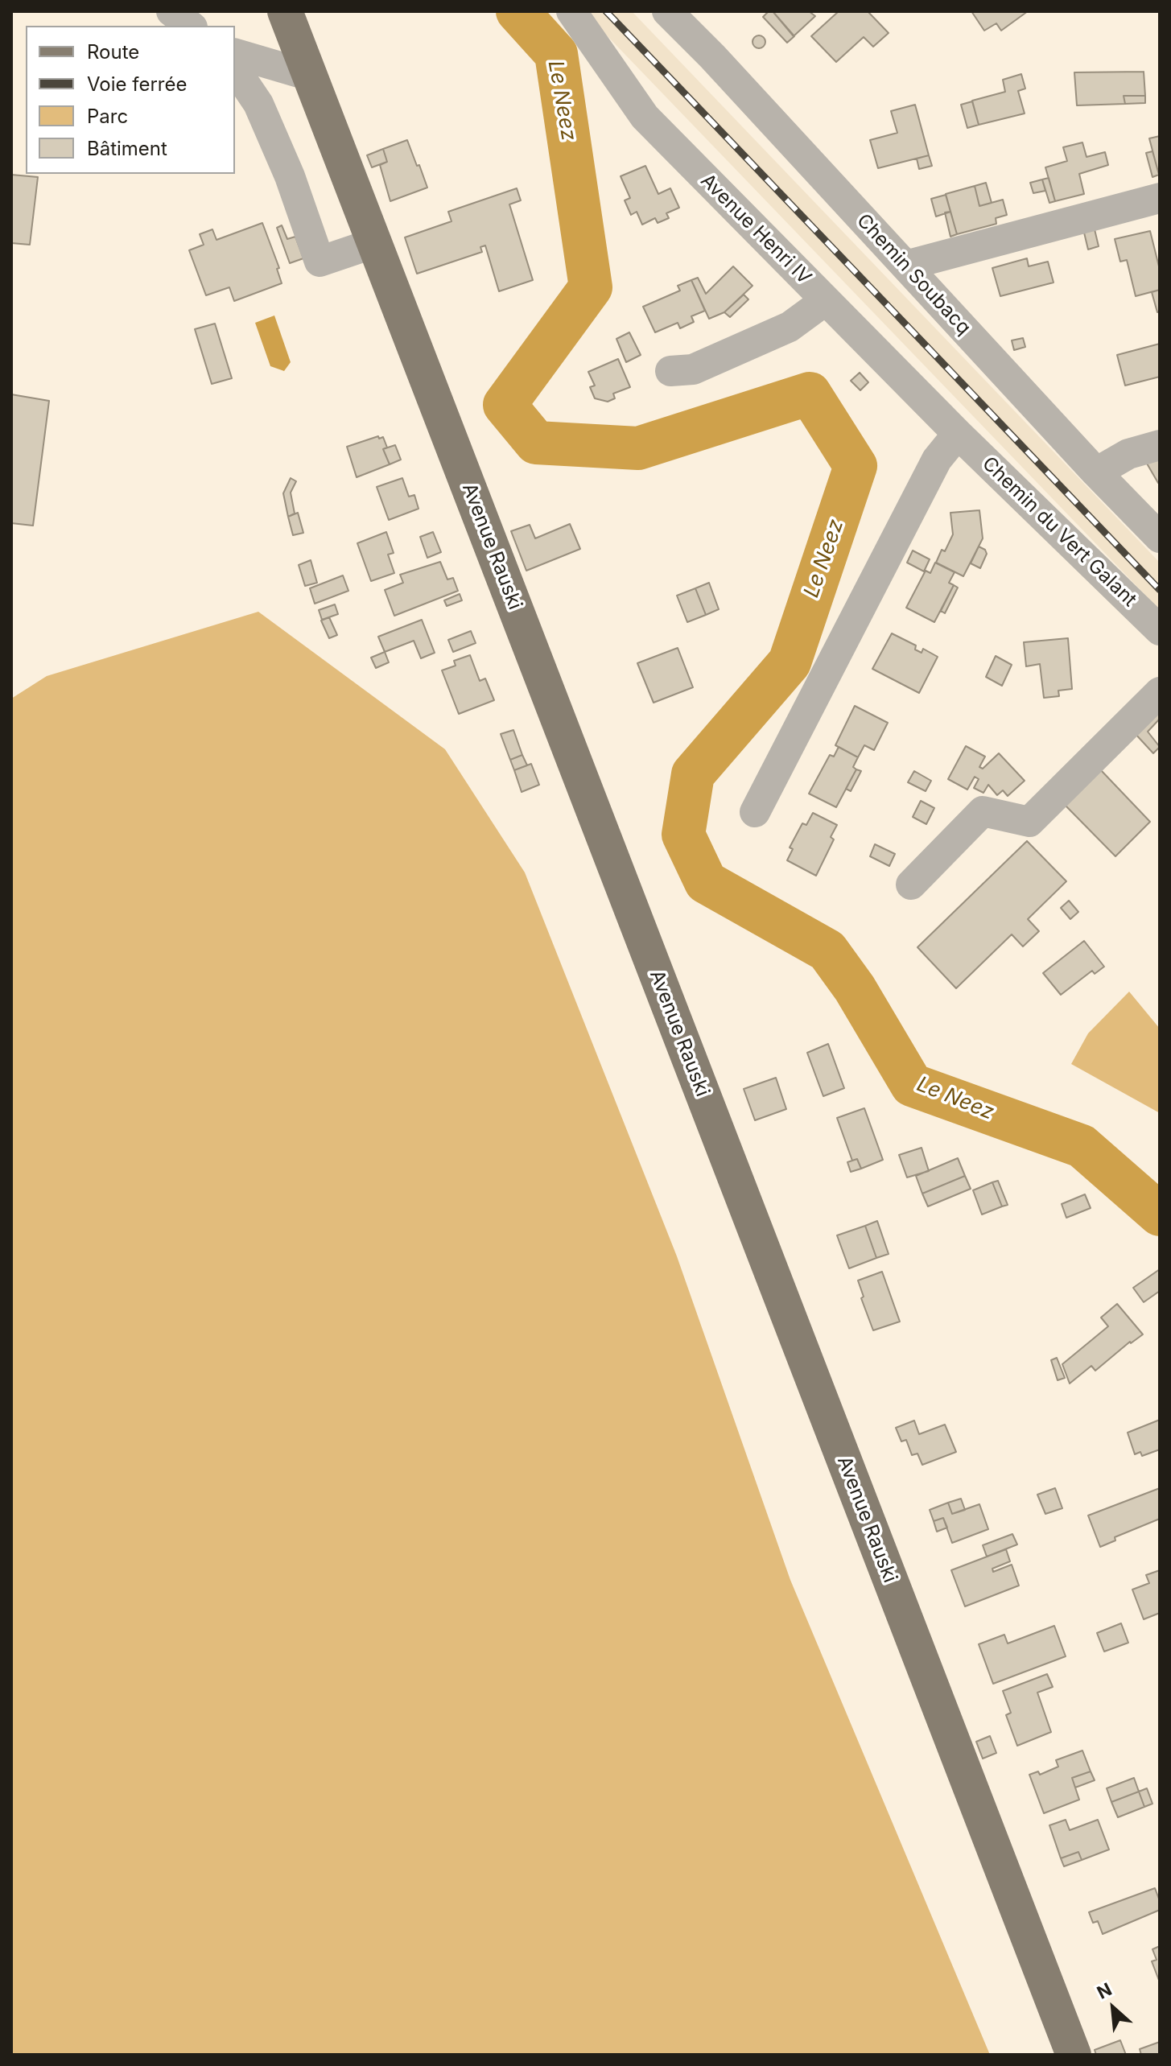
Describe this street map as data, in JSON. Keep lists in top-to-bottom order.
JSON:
{
  "streets": {
    "main road": ["Avenue Rauski"],
    "street": ["Avenue Henri IV", "Chemin Soubacq", "Chemin du Vert Galant"]
  },
  "crossings": [
    ["Avenue Henri IV", "Chemin du Vert Galant"]
  ],
  "water": ["Le Neez"],
  "legend": [
    "Route",
    "Voie ferrée",
    "Parc",
    "Bâtiment"
  ],
  "north": "top left"
}
